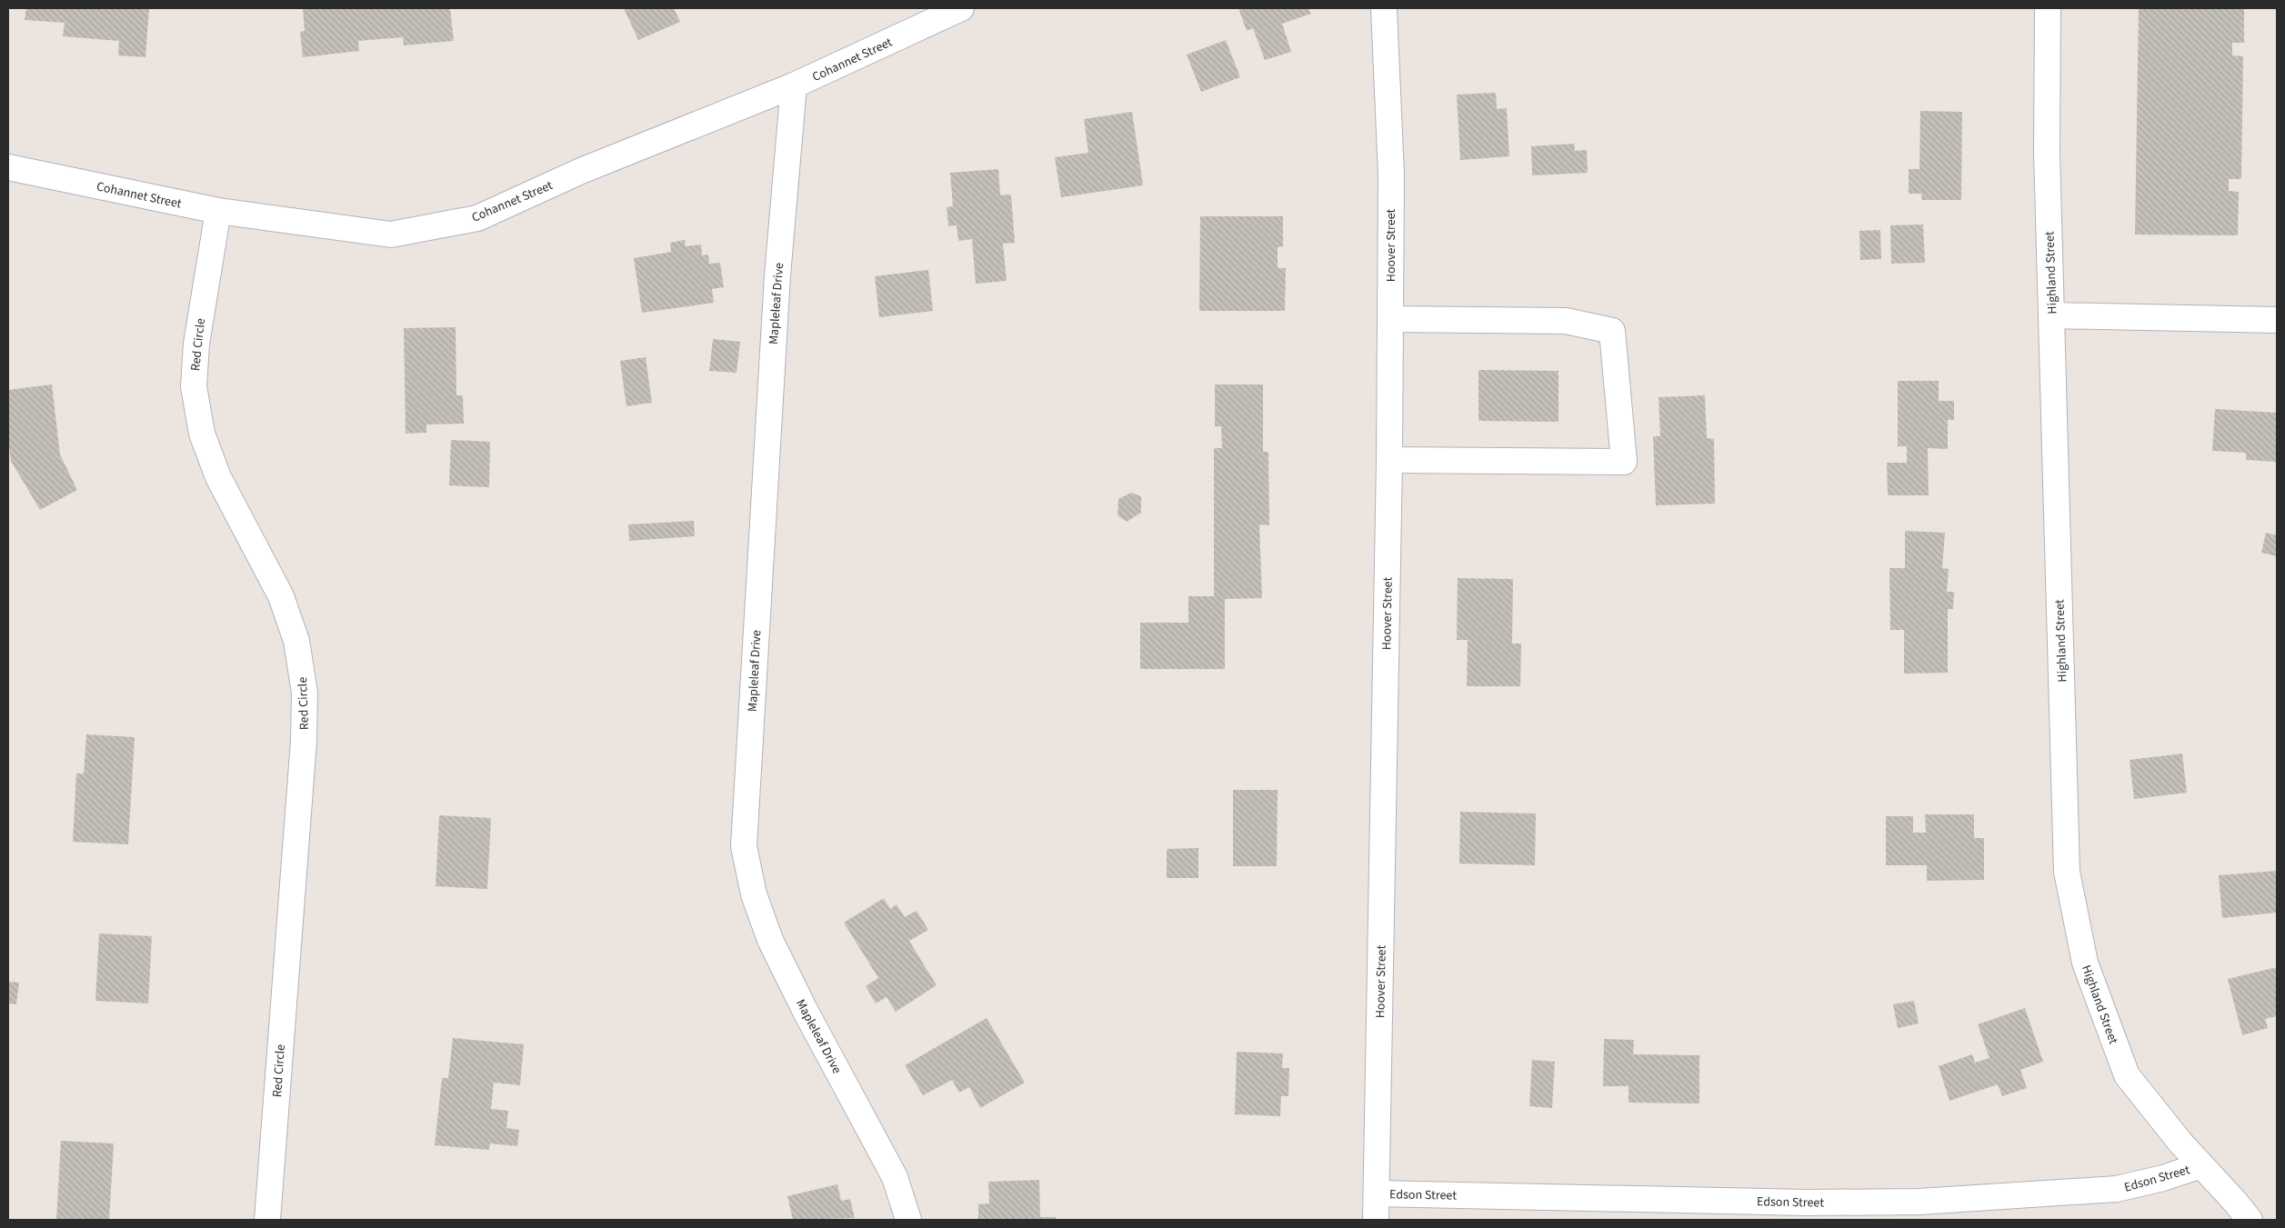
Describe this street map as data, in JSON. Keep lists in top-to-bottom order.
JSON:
{
  "streets": {
    "street": [
      "Cohannet Street",
      "Hoover Street",
      "Highland Street",
      "Mapleleaf Drive",
      "Red Circle",
      "Edson Street"
    ]
  },
  "crossings": [
    ["Cohannet Street", "Mapleleaf Drive"],
    ["Cohannet Street", "Red Circle"],
    ["Hoover Street", "Edson Street"],
    ["Highland Street", "Edson Street"]
  ]
}
